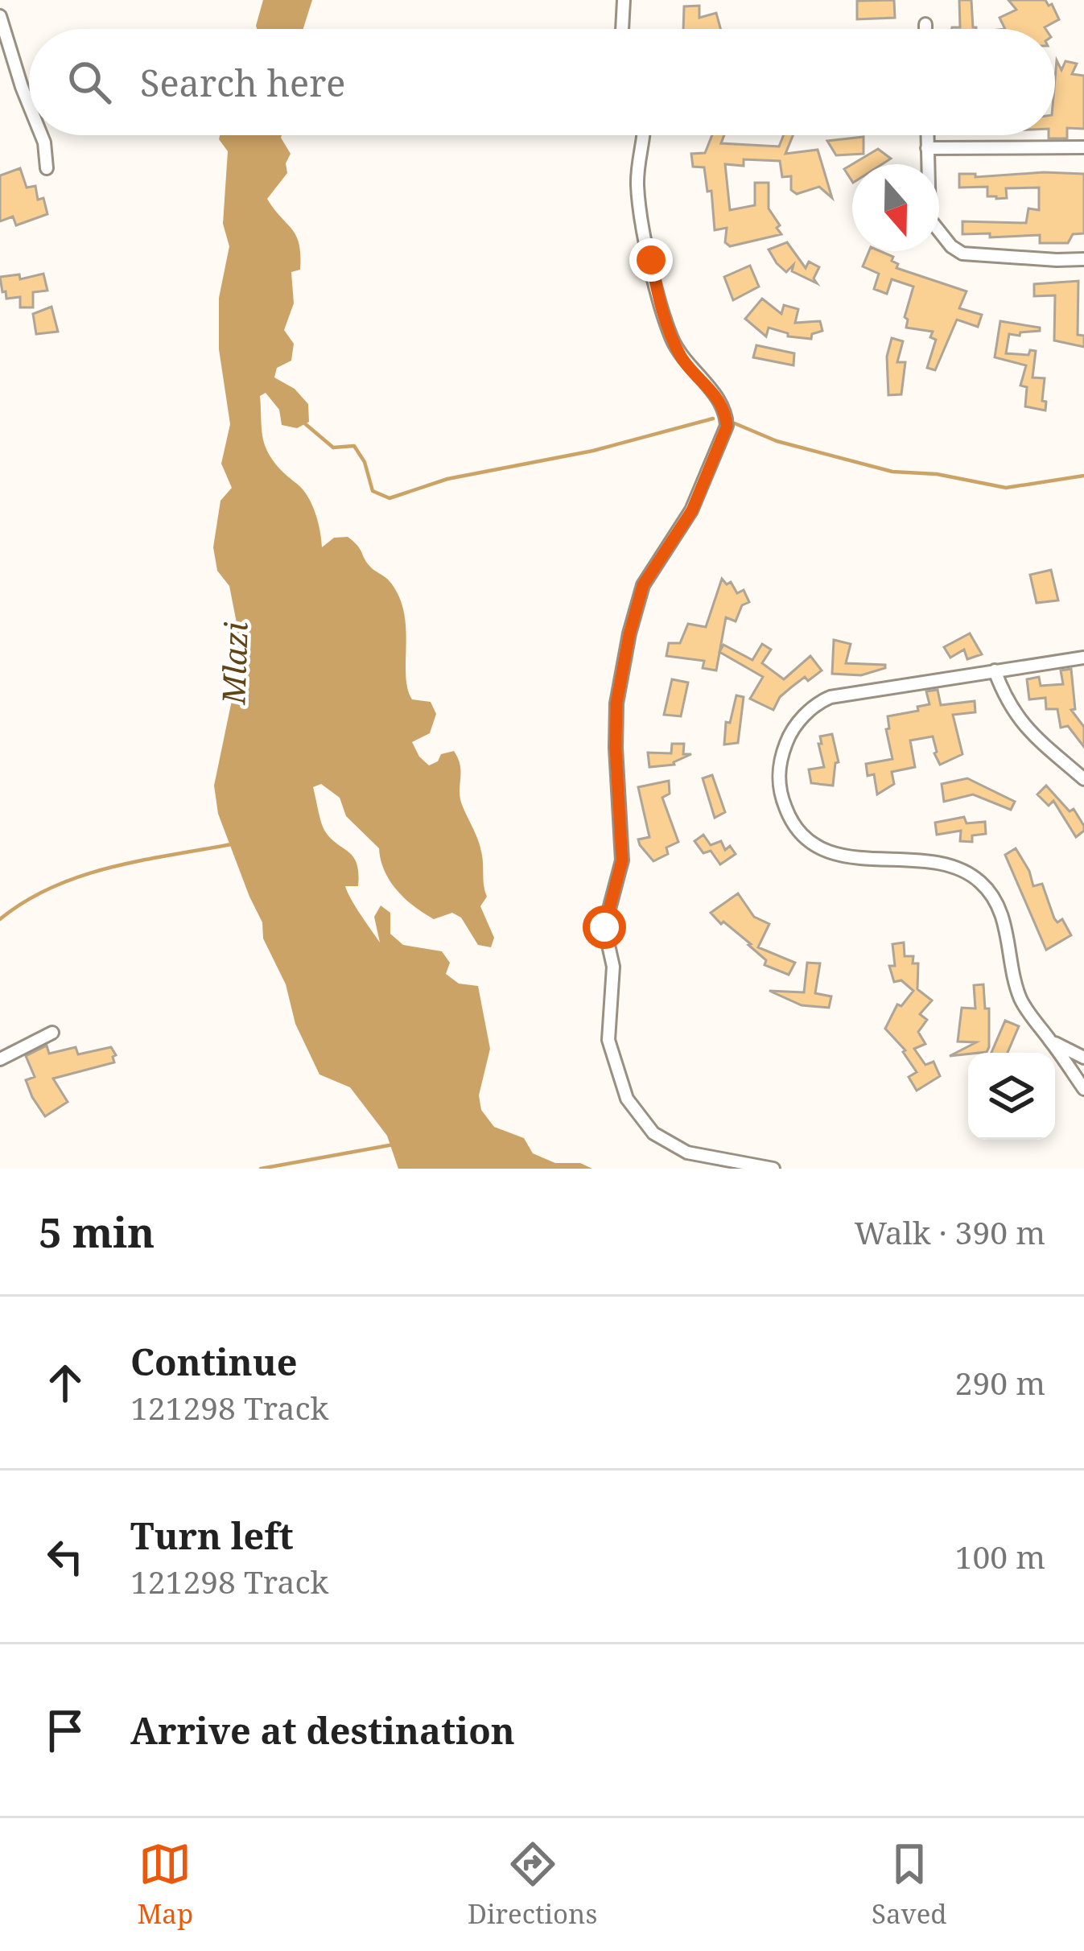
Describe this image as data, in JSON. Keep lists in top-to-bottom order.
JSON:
{
  "water": ["Mlazi"],
  "north": "bottom",
  "page": {
    "search": "Search here",
    "heading": ["5 min", "Walk · 390 m"],
    "list": [
      ["Continue", "121298 Track", "290 m"],
      ["Turn left", "121298 Track", "100 m"],
      "Arrive at destination"
    ],
    "nav": ["Map", "Directions", "Saved"]
  }
}
